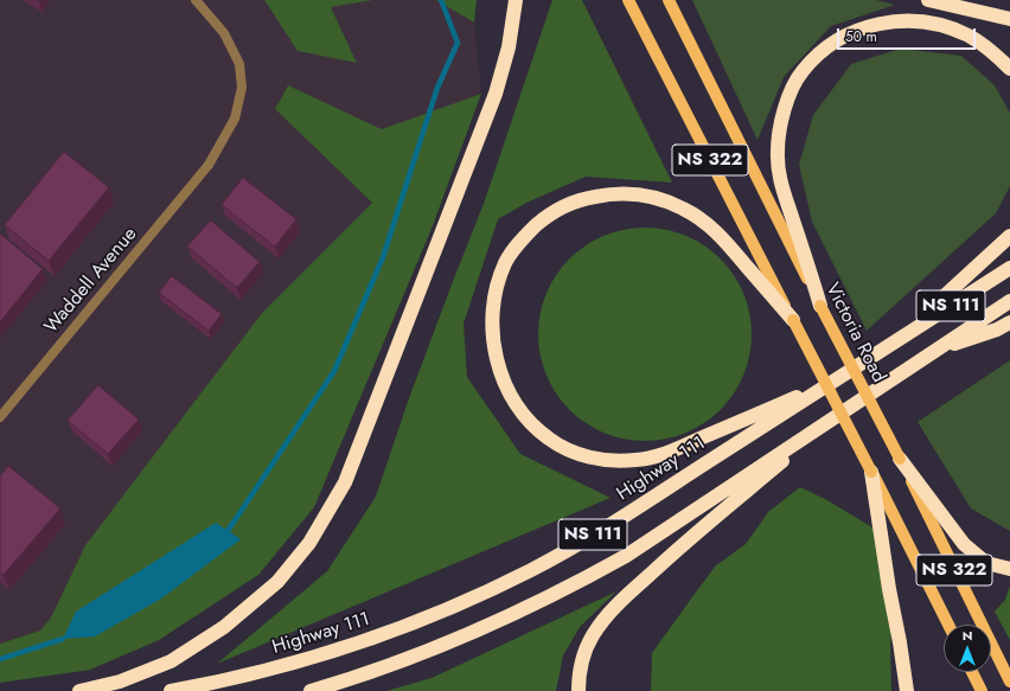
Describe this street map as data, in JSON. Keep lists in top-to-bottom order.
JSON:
{
  "streets": {
    "highway": ["NS 111", "Highway 111"],
    "main road": ["NS 322", "Victoria Road"],
    "street": ["Waddell Avenue"]
  },
  "scale_bar": "50 m",
  "north": "top"
}
